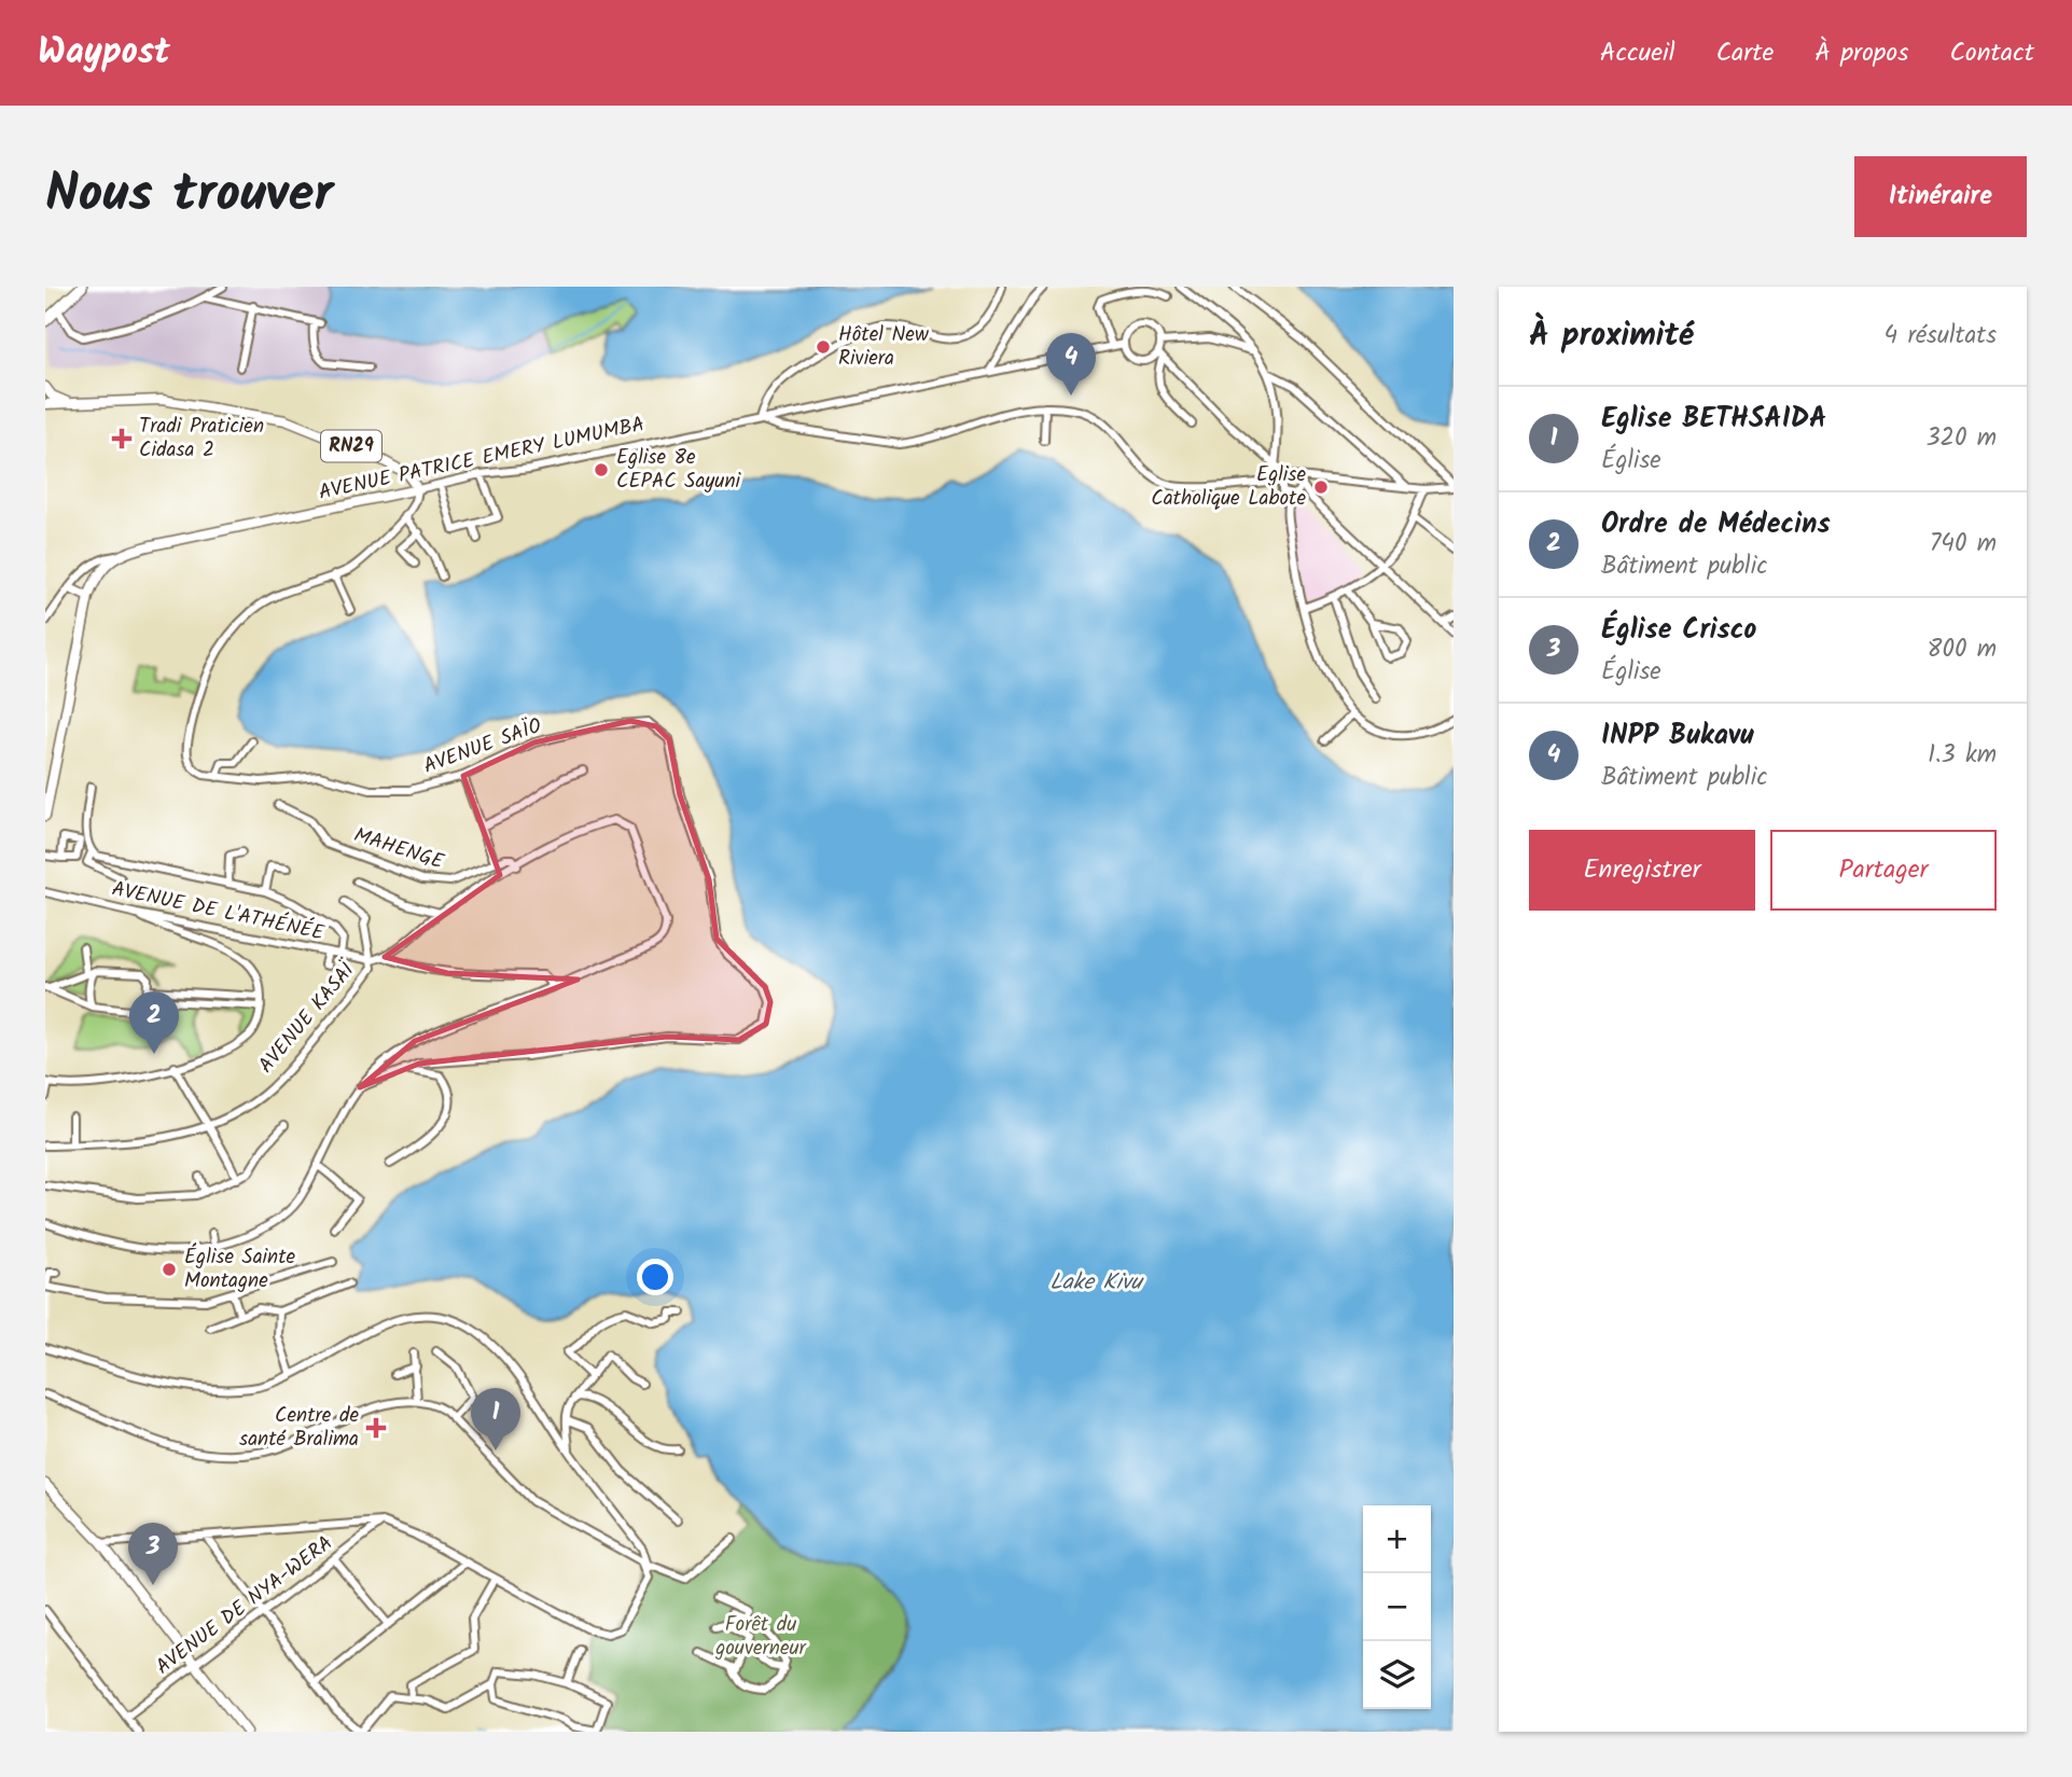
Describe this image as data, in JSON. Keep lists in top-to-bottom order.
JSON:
{
  "streets": {
    "main road": ["RN29", "AVENUE PATRICE EMERY LUMUMBA"],
    "street": [
      "AVENUE SAÏO",
      "MAHENGE",
      "AVENUE DE L'ATHÉNÉE",
      "AVENUE KASAÏ",
      "AVENUE DE NYA-WERA"
    ]
  },
  "crossings": [
    ["RN29", "AVENUE PATRICE EMERY LUMUMBA"],
    ["RN29", "AVENUE SAÏO"],
    ["AVENUE PATRICE EMERY LUMUMBA", "AVENUE SAÏO"],
    ["AVENUE DE L'ATHÉNÉE", "AVENUE KASAÏ"]
  ],
  "water": ["Lake Kivu"],
  "parks": ["Forêt du gouverneur"],
  "places": {
    "other": [
      "Hôtel New Riviera",
      "Eglise 8e CEPAC Sayuni",
      "Eglise Catholique Labote",
      "Église Sainte Montagne"
    ],
    "health": ["Tradi Praticien Cidasa 2", "Centre de santé Bralima"]
  },
  "page": {
    "header": "Waypost",
    "nav": [
      "Accueil",
      "Carte",
      "À propos",
      "Contact"
    ],
    "title": "Nous trouver",
    "buttons": [
      "Itinéraire",
      ["Enregistrer", "Partager"]
    ],
    "heading": ["À proximité", "4 résultats"],
    "pins": [
      "4",
      "2",
      "1",
      "3"
    ],
    "list": [
      {
        "mark": "1",
        "name": "Eglise BETHSAIDA",
        "note": "Église",
        "value": "320 m"
      },
      {
        "mark": "2",
        "name": "Ordre de Médecins",
        "note": "Bâtiment public",
        "value": "740 m"
      },
      {
        "mark": "3",
        "name": "Église Crisco",
        "note": "Église",
        "value": "800 m"
      },
      {
        "mark": "4",
        "name": "INPP Bukavu",
        "note": "Bâtiment public",
        "value": "1.3 km"
      }
    ],
    "map_buttons": ["+", "−"]
  }
}
